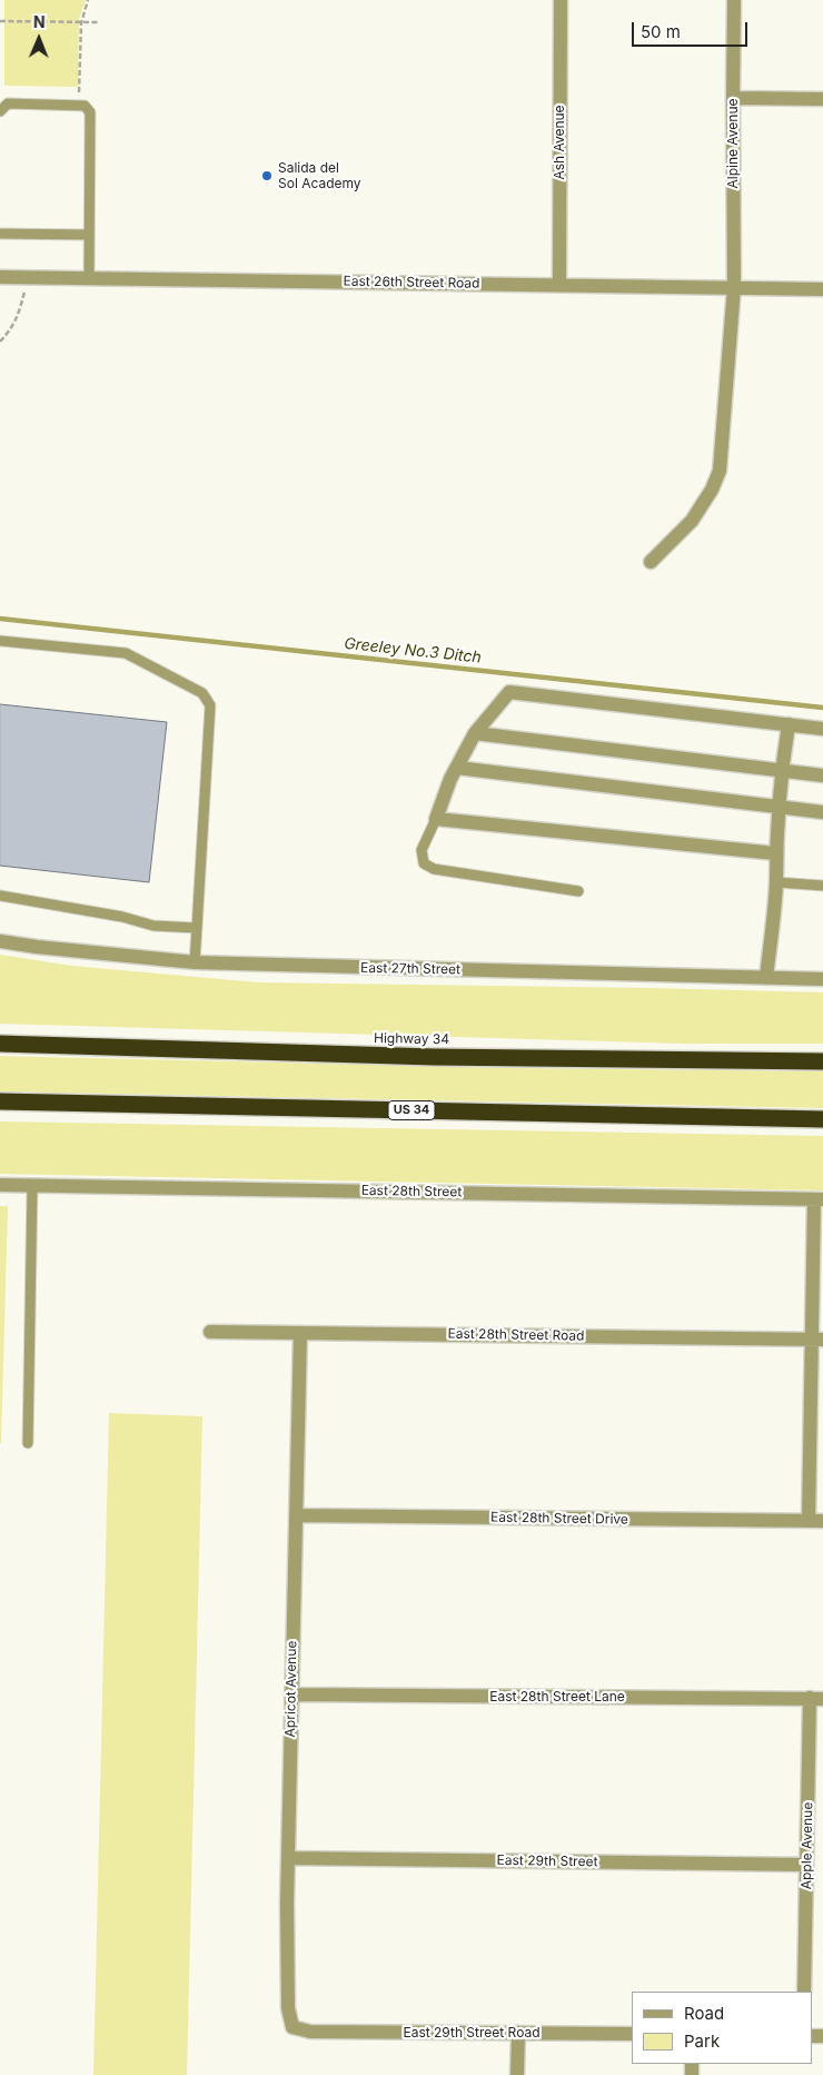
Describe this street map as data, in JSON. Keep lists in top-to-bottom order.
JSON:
{
  "streets": {
    "highway": ["Highway 34", "US 34"],
    "street": [
      "Ash Avenue",
      "Alpine Avenue",
      "East 26th Street Road",
      "East 27th Street",
      "East 28th Street",
      "East 28th Street Road",
      "East 28th Street Drive",
      "Apricot Avenue",
      "East 28th Street Lane",
      "Apple Avenue",
      "East 29th Street",
      "East 29th Street Road"
    ]
  },
  "crossings": [
    ["Ash Avenue", "East 26th Street Road"],
    ["Alpine Avenue", "East 26th Street Road"],
    ["East 28th Street Road", "Apricot Avenue"],
    ["East 28th Street Drive", "Apricot Avenue"],
    ["Apricot Avenue", "East 28th Street Lane"],
    ["Apricot Avenue", "East 29th Street"],
    ["Apricot Avenue", "East 29th Street Road"],
    ["East 28th Street Lane", "Apple Avenue"],
    ["Apple Avenue", "East 29th Street"]
  ],
  "water": ["Greeley No.3 Ditch"],
  "places": ["Salida del Sol Academy"],
  "legend": ["Road", "Park"],
  "scale_bar": "50 m",
  "north": "top"
}
